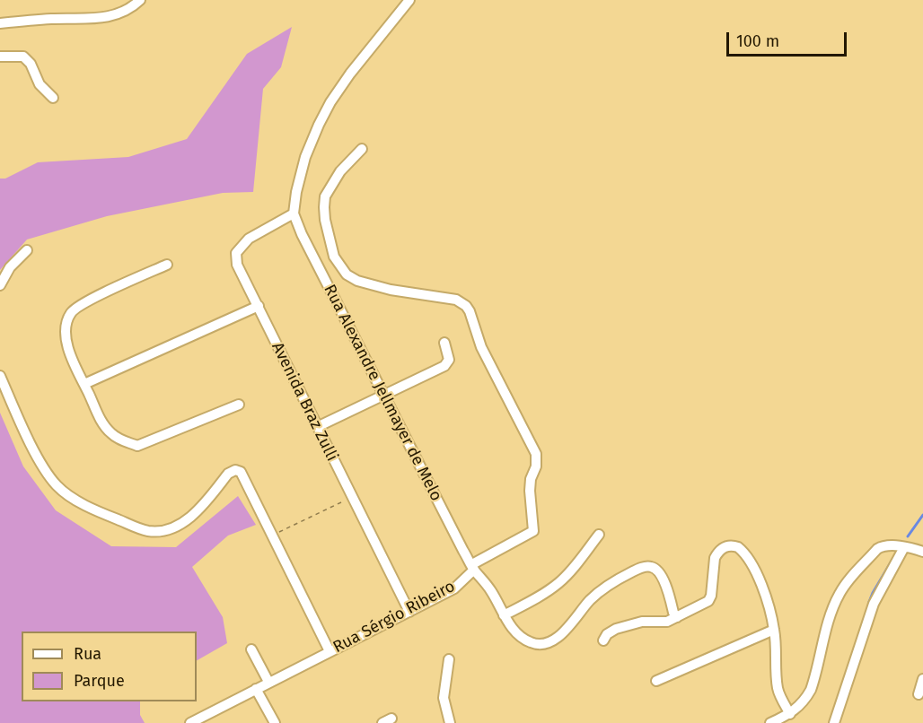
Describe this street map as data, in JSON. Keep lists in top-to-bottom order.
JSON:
{
  "streets": {
    "street": ["Rua Alexandre Jellmayer de Melo", "Avenida Braz Zulli", "Rua Sérgio Ribeiro"]
  },
  "crossings": [
    ["Rua Alexandre Jellmayer de Melo", "Avenida Braz Zulli"],
    ["Rua Alexandre Jellmayer de Melo", "Rua Sérgio Ribeiro"],
    ["Avenida Braz Zulli", "Rua Sérgio Ribeiro"]
  ],
  "legend": ["Rua", "Parque"],
  "scale_bar": "100 m"
}
